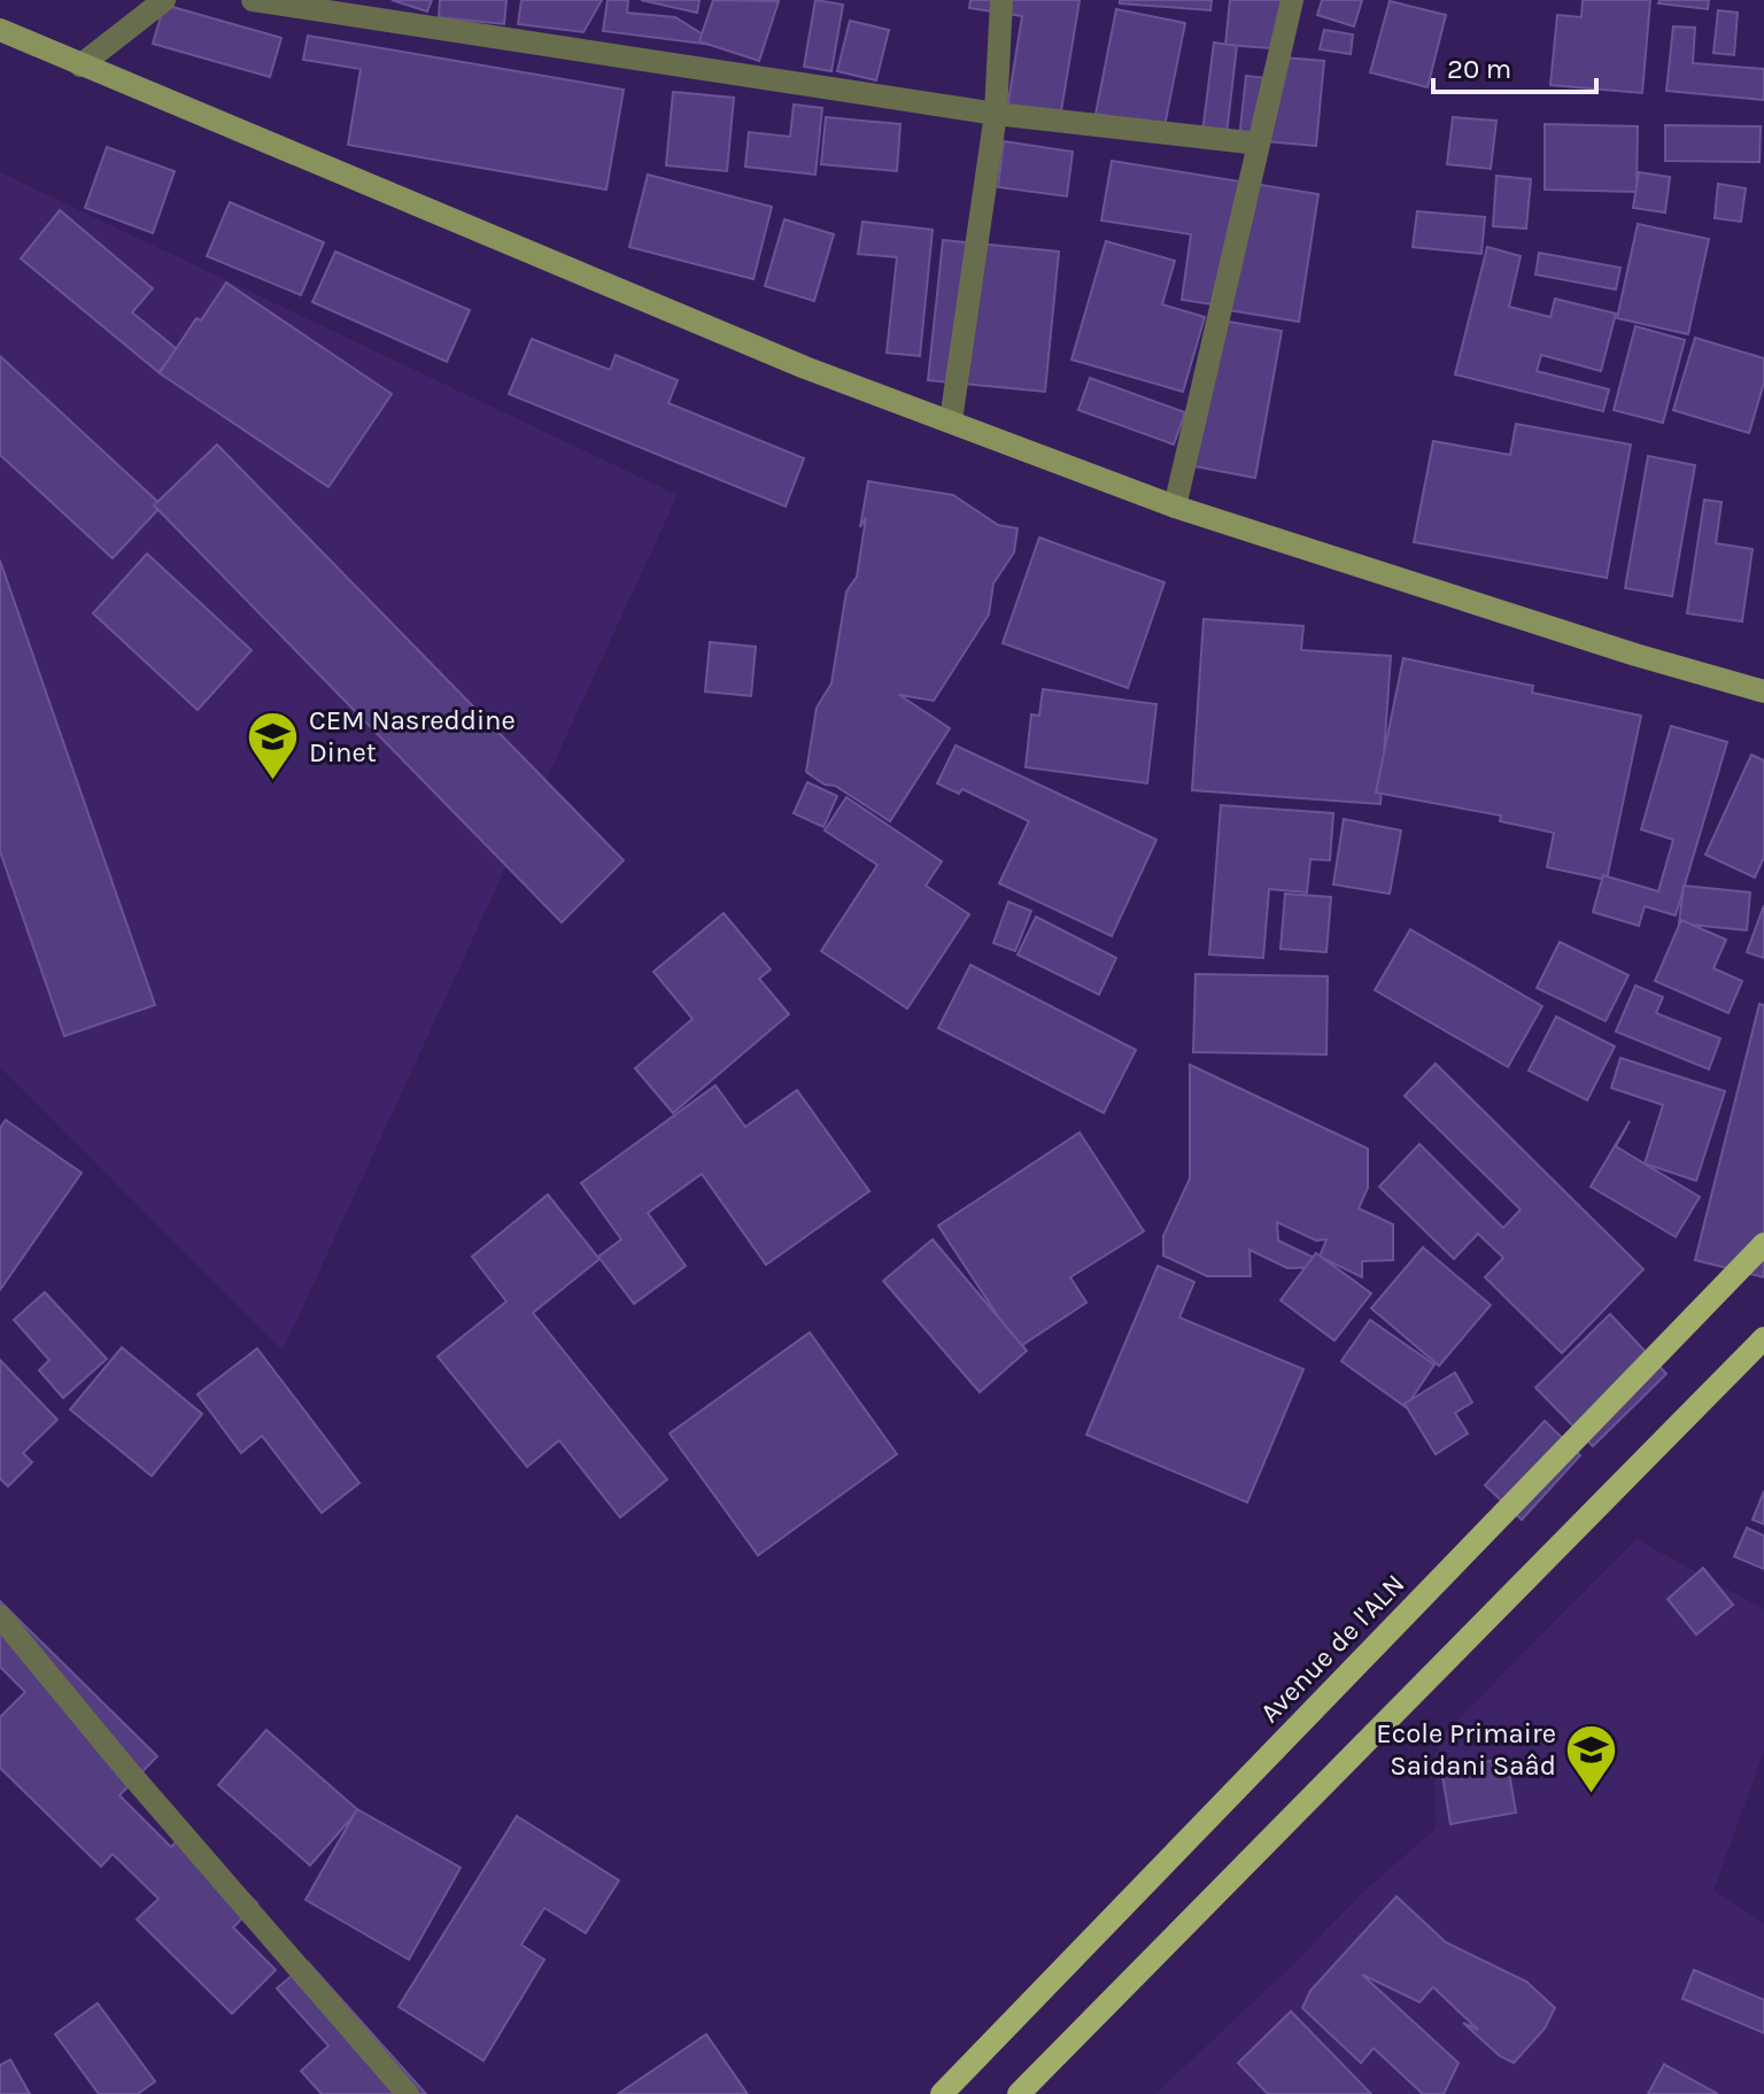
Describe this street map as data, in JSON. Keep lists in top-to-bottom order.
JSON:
{
  "streets": {
    "main road": ["Avenue de l'ALN"]
  },
  "places": {
    "school or university": ["CEM Nasreddine Dinet", "Ecole Primaire Saidani Saâd"]
  },
  "scale_bar": "20 m"
}
